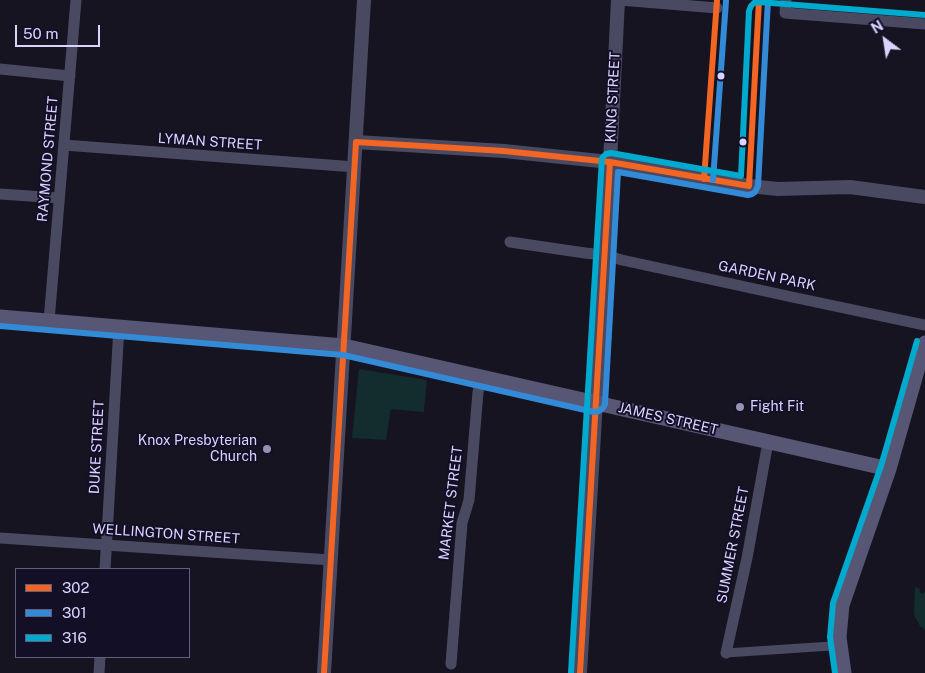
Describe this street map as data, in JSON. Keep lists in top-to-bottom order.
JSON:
{
  "streets": {
    "main road": ["JAMES STREET"],
    "street": [
      "KING STREET",
      "LYMAN STREET",
      "RAYMOND STREET",
      "GARDEN PARK",
      "DUKE STREET",
      "MARKET STREET",
      "WELLINGTON STREET",
      "SUMMER STREET"
    ]
  },
  "crossings": [
    ["KING STREET", "GARDEN PARK"],
    ["KING STREET", "JAMES STREET"],
    ["LYMAN STREET", "RAYMOND STREET"],
    ["RAYMOND STREET", "JAMES STREET"],
    ["JAMES STREET", "DUKE STREET"],
    ["JAMES STREET", "MARKET STREET"],
    ["JAMES STREET", "SUMMER STREET"],
    ["DUKE STREET", "WELLINGTON STREET"]
  ],
  "places": ["Fight Fit", "Knox Presbyterian Church"],
  "lines": ["transit line 302", "transit line 301", "transit line 316"],
  "legend": ["302", "301", "316"],
  "scale_bar": "50 m",
  "north": "top left"
}
